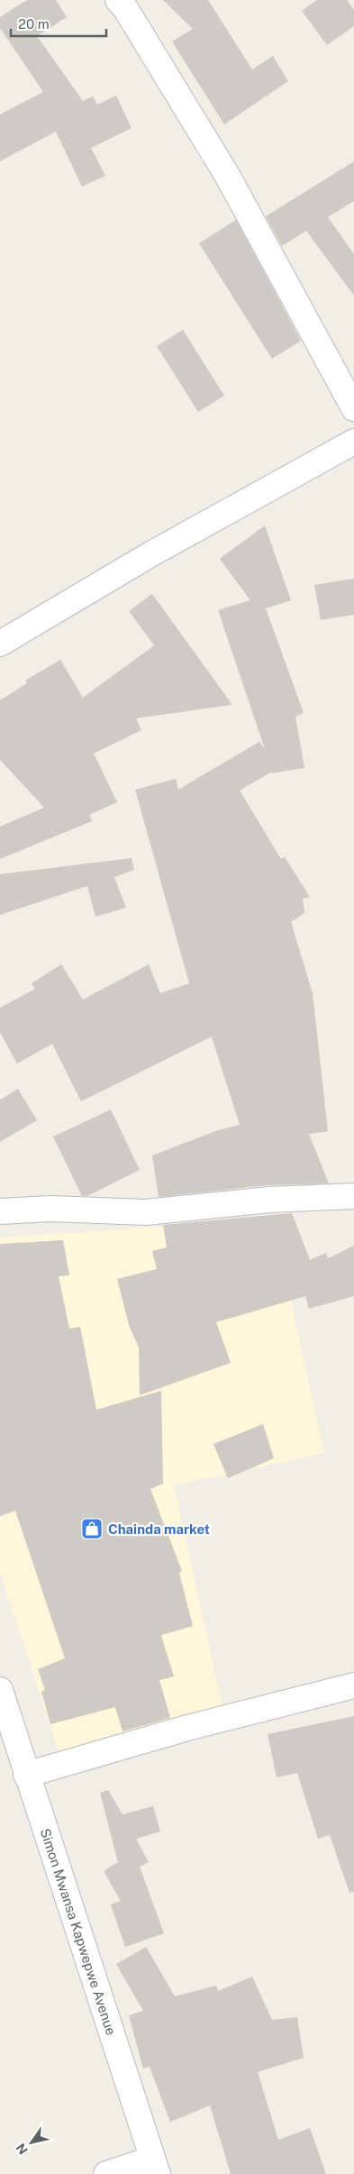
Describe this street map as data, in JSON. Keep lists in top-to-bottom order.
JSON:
{
  "streets": {
    "street": ["Simon Mwansa Kapwepwe Avenue"]
  },
  "places": {
    "shop": ["Chainda market"]
  },
  "scale_bar": "20 m",
  "north": "bottom left"
}
